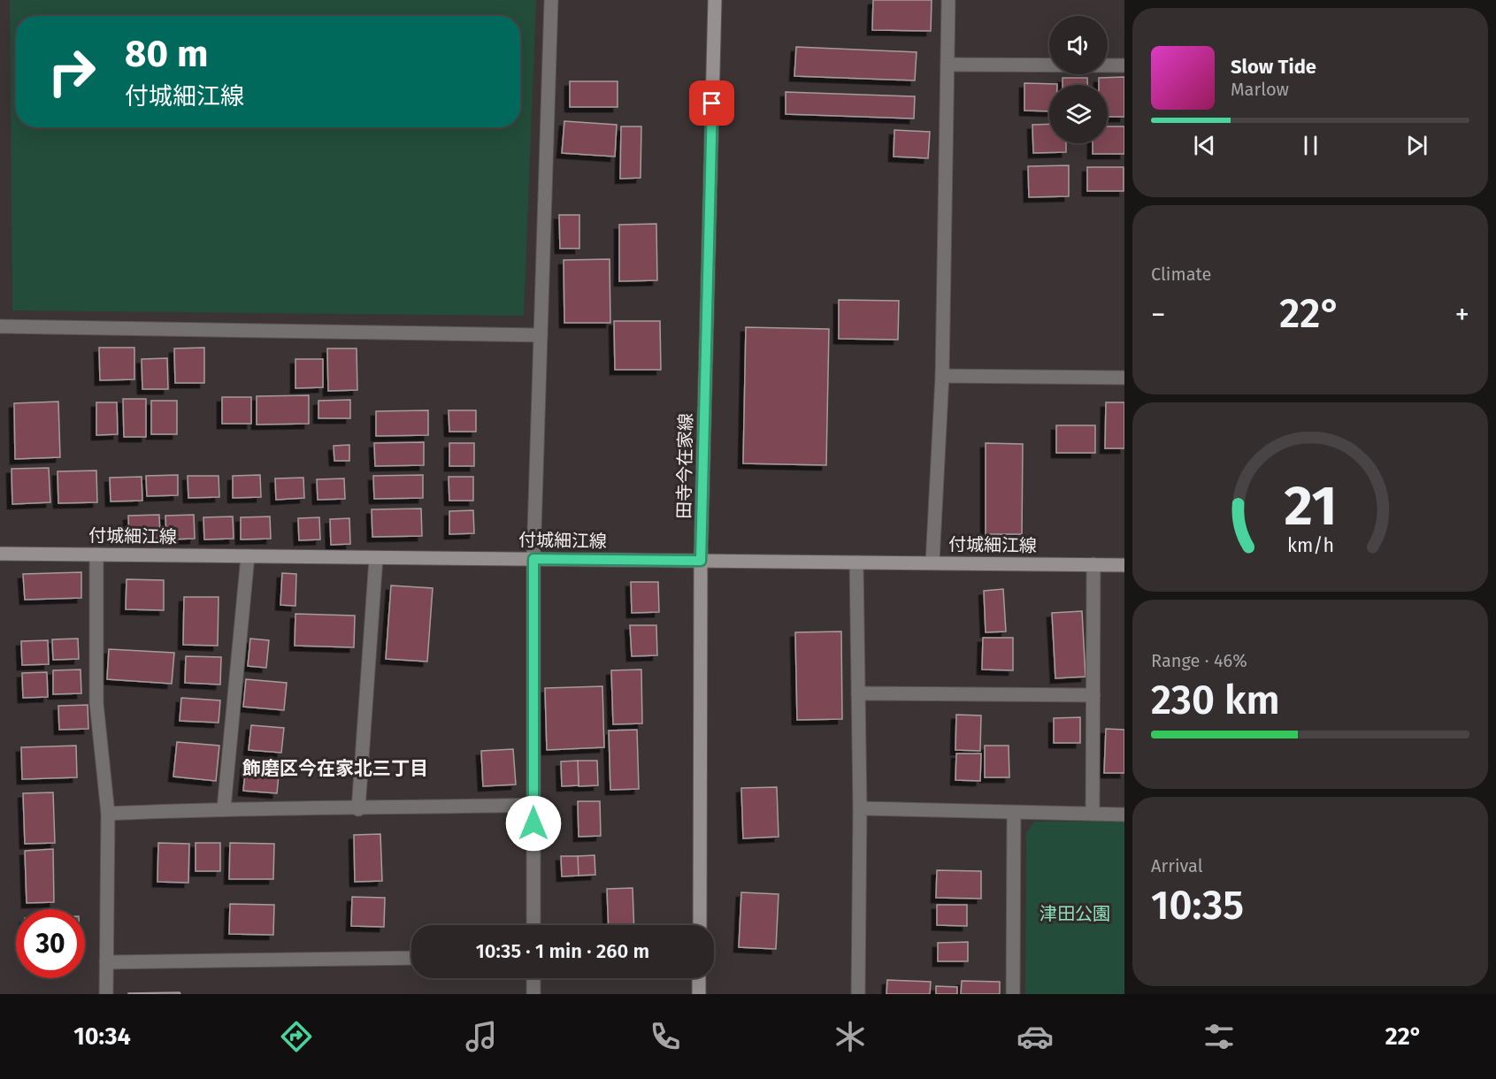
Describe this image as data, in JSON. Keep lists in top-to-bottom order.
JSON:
{
  "streets": {
    "main road": ["田寺今在家線", "付城細江線"]
  },
  "crossings": [
    ["田寺今在家線", "付城細江線"]
  ],
  "districts": ["飾磨区今在家北三丁目"],
  "parks": ["津田公園"],
  "page": {
    "turn": ["80 m", "付城細江線"],
    "song": ["Slow Tide", "Marlow"],
    "tile": [
      "Climate",
      ["Range · 46%", "230 km"],
      ["Arrival", "10:35"]
    ],
    "heat": ["−", "22°", "+"],
    "limit": "30",
    "trip": "10:35 · 1 min · 260 m",
    "tabs": ["10:34", "22°"],
    "gauge": ["21", "km/h"]
  }
}
